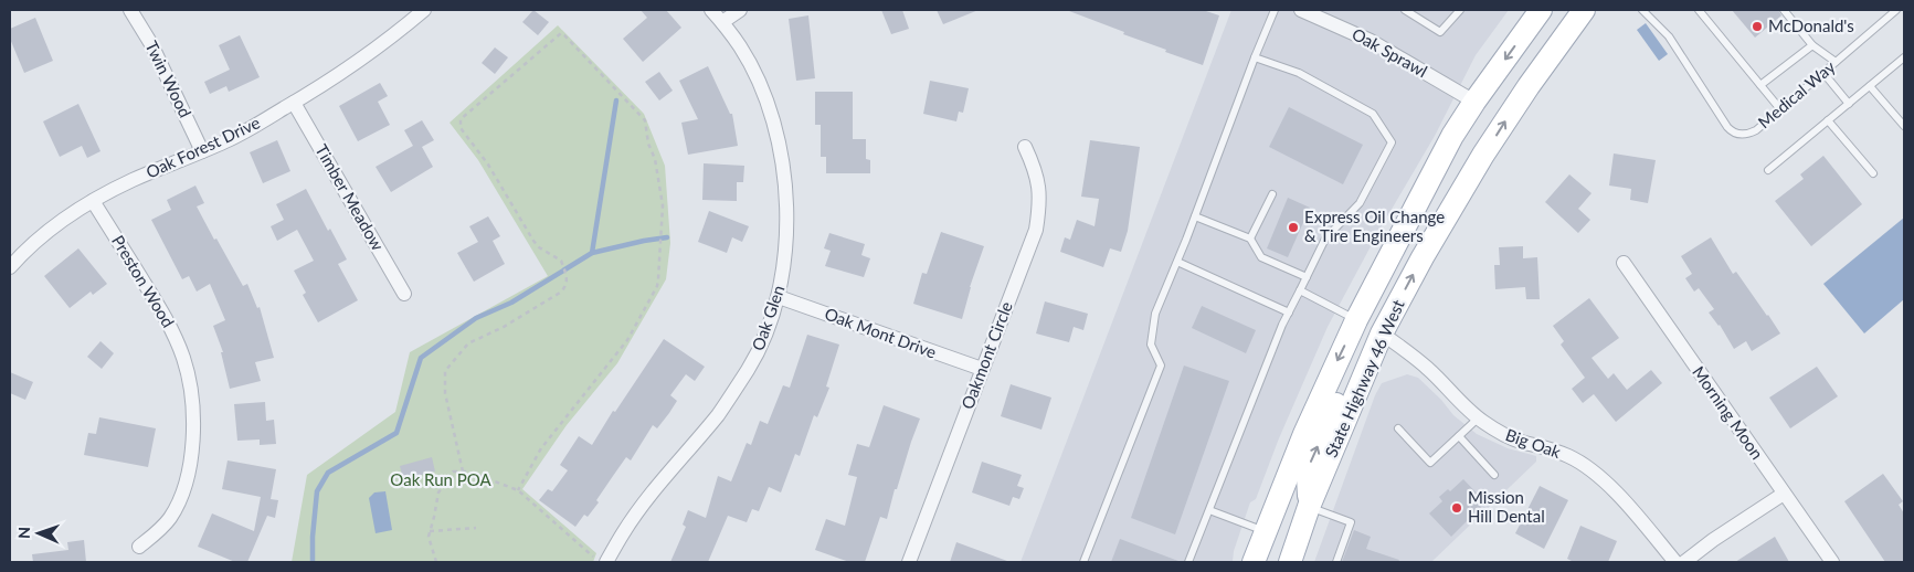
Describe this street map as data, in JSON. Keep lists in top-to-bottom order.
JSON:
{
  "streets": {
    "main road": ["State Highway 46 West"],
    "street": [
      "Oak Sprawl",
      "Twin Wood",
      "Oak Forest Drive",
      "Timber Meadow",
      "Preston Wood",
      "Oak Glen",
      "Oak Mont Drive",
      "Oakmont Circle",
      "Morning Moon",
      "Big Oak"
    ],
    "lane": ["Medical Way"]
  },
  "crossings": [
    ["Oak Sprawl", "State Highway 46 West"],
    ["Twin Wood", "Oak Forest Drive"],
    ["Oak Forest Drive", "Timber Meadow"],
    ["Oak Forest Drive", "Preston Wood"],
    ["Oak Glen", "Oak Mont Drive"],
    ["Oak Mont Drive", "Oakmont Circle"],
    ["State Highway 46 West", "Big Oak"]
  ],
  "parks": ["Oak Run POA"],
  "places": ["McDonald's", "Express Oil Change & Tire Engineers", "Mission Hill Dental"],
  "north": "left"
}
